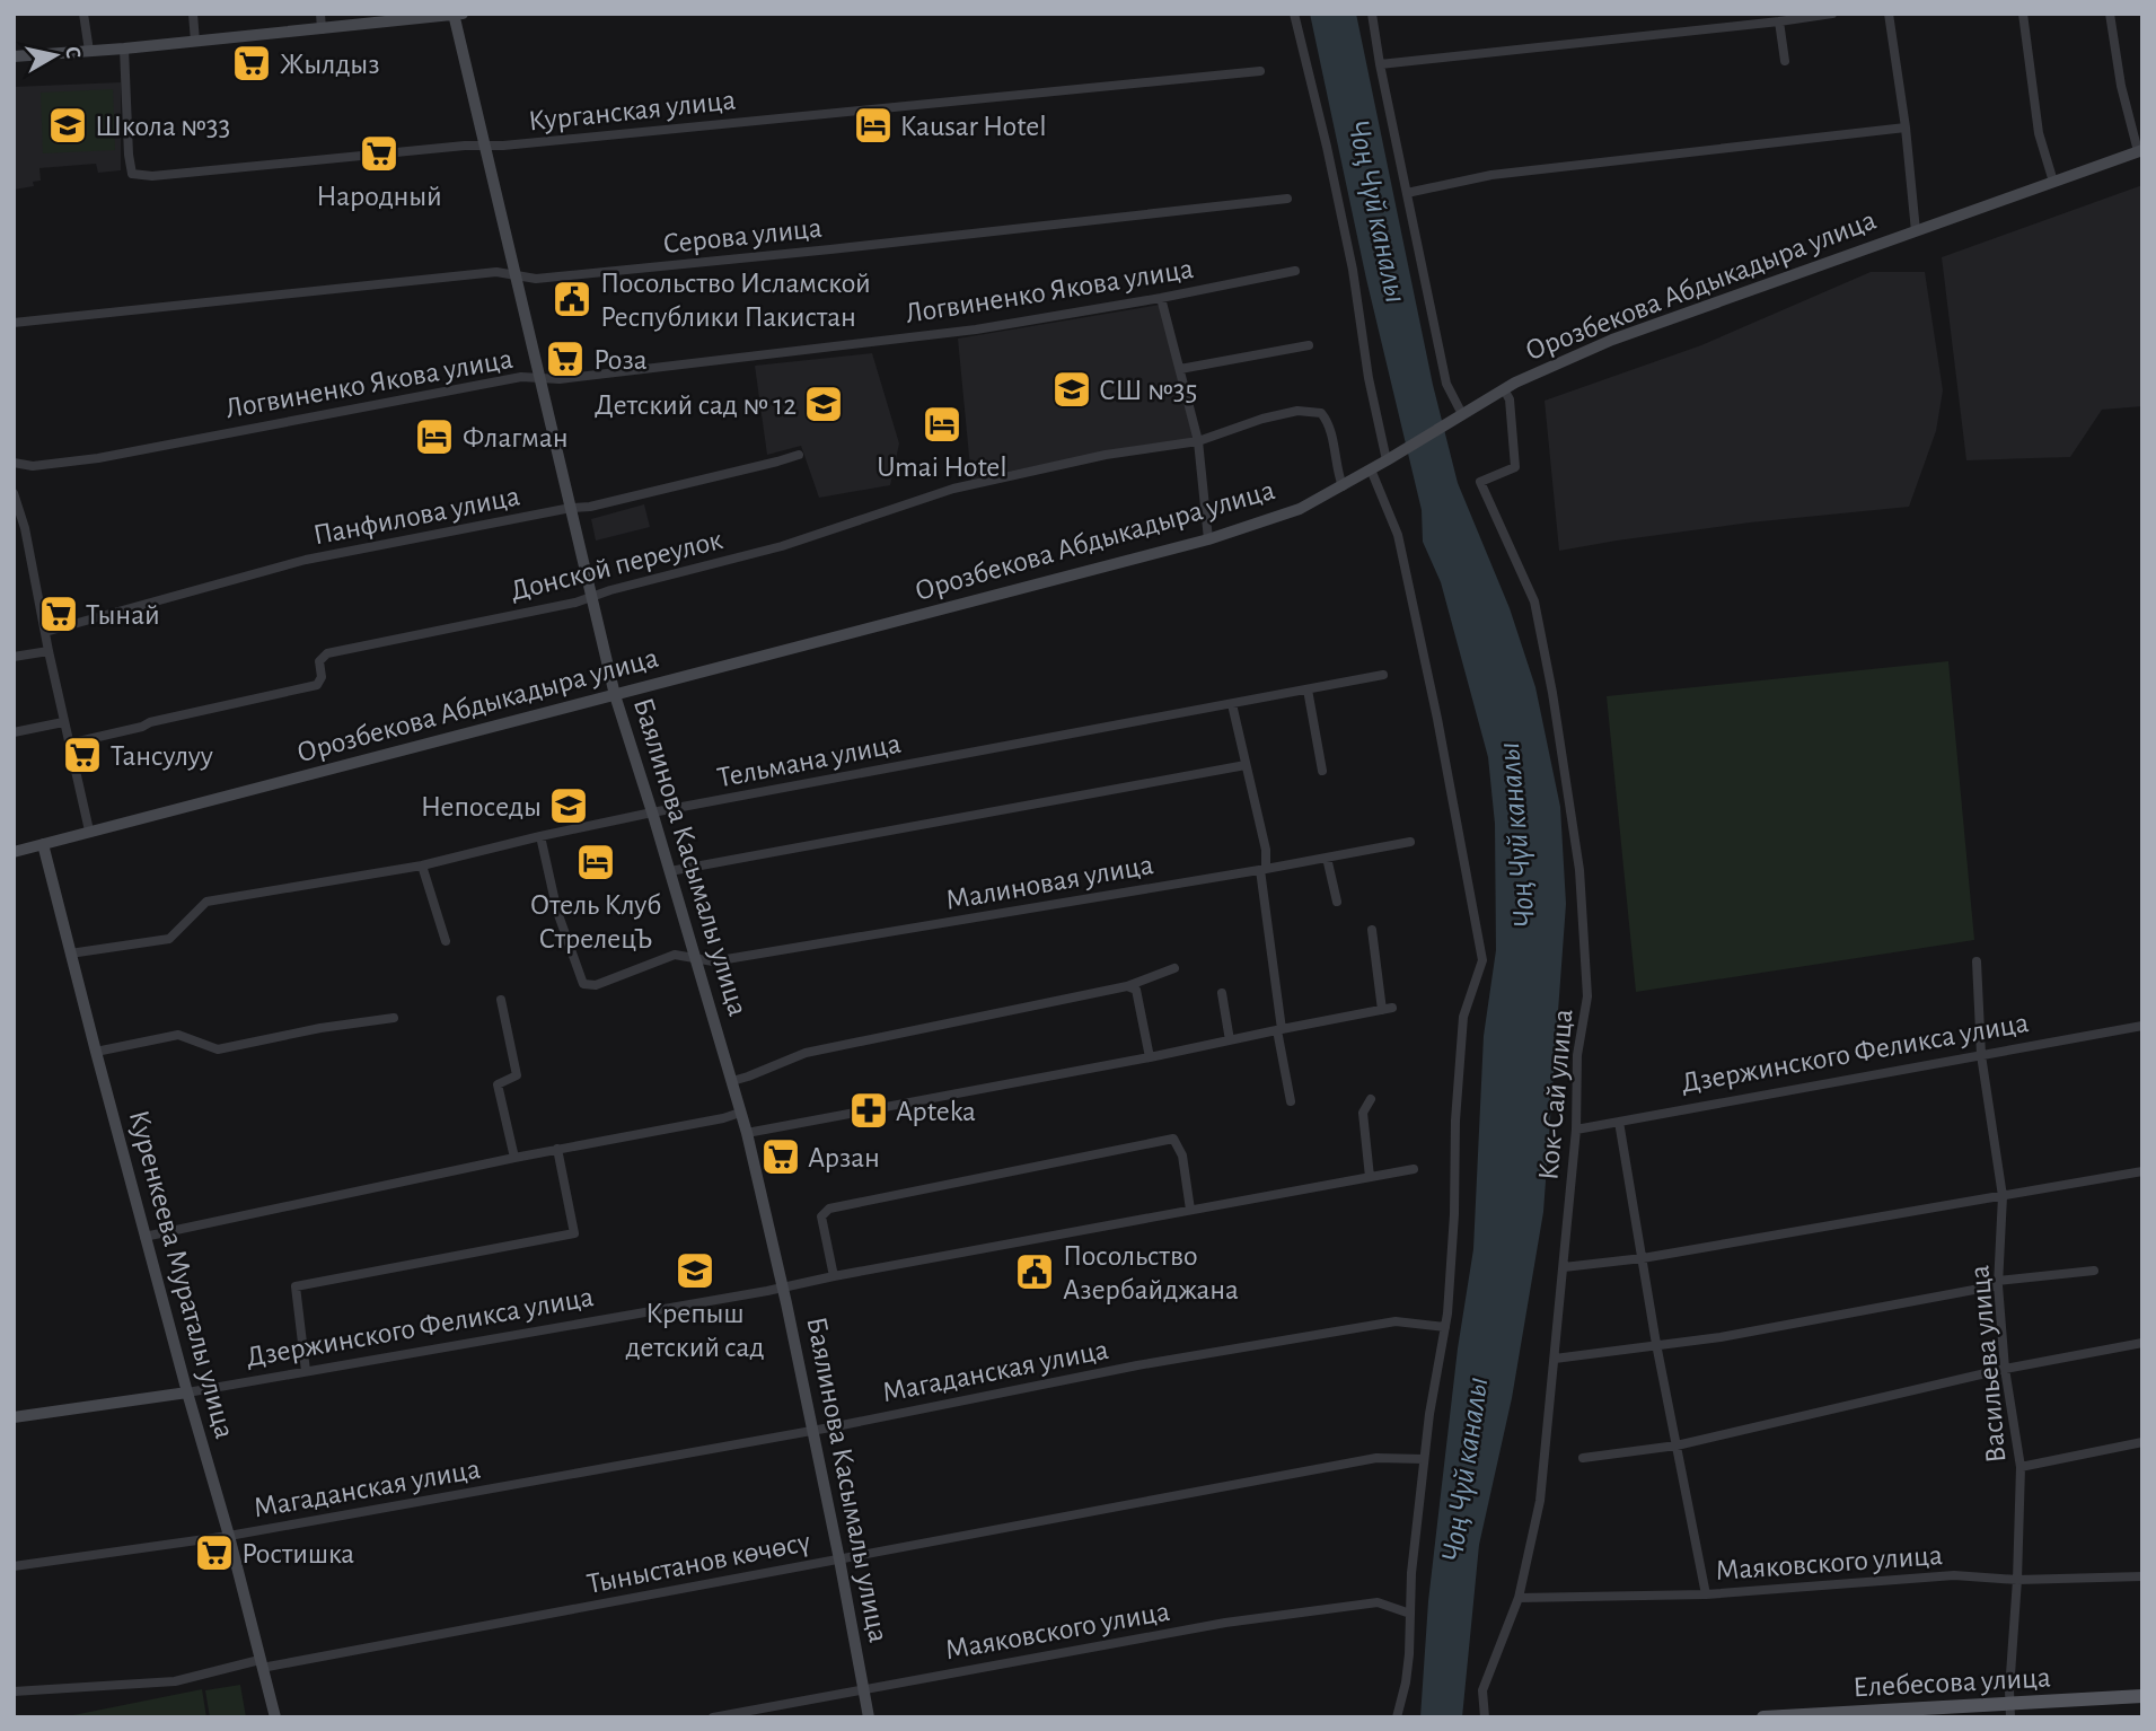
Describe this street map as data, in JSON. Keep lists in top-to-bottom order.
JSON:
{
  "streets": {
    "main road": ["Елебесова улица"],
    "street": [
      "Курганская улица",
      "Серова улица",
      "Орозбекова Абдыкадыра улица",
      "Логвиненко Якова улица",
      "Панфилова улица",
      "Донской переулок",
      "Тельмана улица",
      "Баялинова Касымалы улица",
      "Малиновая улица",
      "Дзержинского Феликса улица",
      "Кок-Сай улица",
      "Куренкеева Мураталы улица",
      "Васильева улица",
      "Магаданская улица",
      "Тыныстанов көчөсү",
      "Маяковского улица"
    ]
  },
  "crossings": [
    ["Курганская улица", "Баялинова Касымалы улица"],
    ["Серова улица", "Баялинова Касымалы улица"],
    ["Орозбекова Абдыкадыра улица", "Донской переулок"],
    ["Орозбекова Абдыкадыра улица", "Баялинова Касымалы улица"],
    ["Орозбекова Абдыкадыра улица", "Кок-Сай улица"],
    ["Орозбекова Абдыкадыра улица", "Куренкеева Мураталы улица"],
    ["Логвиненко Якова улица", "Баялинова Касымалы улица"],
    ["Панфилова улица", "Баялинова Касымалы улица"],
    ["Донской переулок", "Баялинова Касымалы улица"],
    ["Тельмана улица", "Баялинова Касымалы улица"],
    ["Тельмана улица", "Малиновая улица"],
    ["Тельмана улица", "Куренкеева Мураталы улица"],
    ["Баялинова Касымалы улица", "Малиновая улица"],
    ["Баялинова Касымалы улица", "Дзержинского Феликса улица"],
    ["Баялинова Касымалы улица", "Магаданская улица"],
    ["Баялинова Касымалы улица", "Тыныстанов көчөсү"],
    ["Баялинова Касымалы улица", "Маяковского улица"],
    ["Дзержинского Феликса улица", "Кок-Сай улица"],
    ["Дзержинского Феликса улица", "Куренкеева Мураталы улица"],
    ["Дзержинского Феликса улица", "Васильева улица"],
    ["Кок-Сай улица", "Маяковского улица"],
    ["Куренкеева Мураталы улица", "Магаданская улица"],
    ["Куренкеева Мураталы улица", "Тыныстанов көчөсү"],
    ["Васильева улица", "Маяковского улица"],
    ["Васильева улица", "Елебесова улица"]
  ],
  "water": ["Чоң Чүй каналы"],
  "places": {
    "supermarket": [
      "Жылдыз",
      "Народный",
      "Роза",
      "Тынай",
      "Тансулуу",
      "Арзан",
      "Ростишка"
    ],
    "school or university": [
      "Школа №33",
      "СШ №35",
      "Детский сад № 12",
      "Непоседы",
      "Крепыш детский сад"
    ],
    "hotel": [
      "Kausar Hotel",
      "Umai Hotel",
      "Флагман",
      "Отель Клуб СтрелецЪ"
    ],
    "public building": ["Посольство Исламской Республики Пакистан", "Посольство Азербайджана"],
    "pharmacy": ["Apteka"]
  },
  "north": "right"
}
